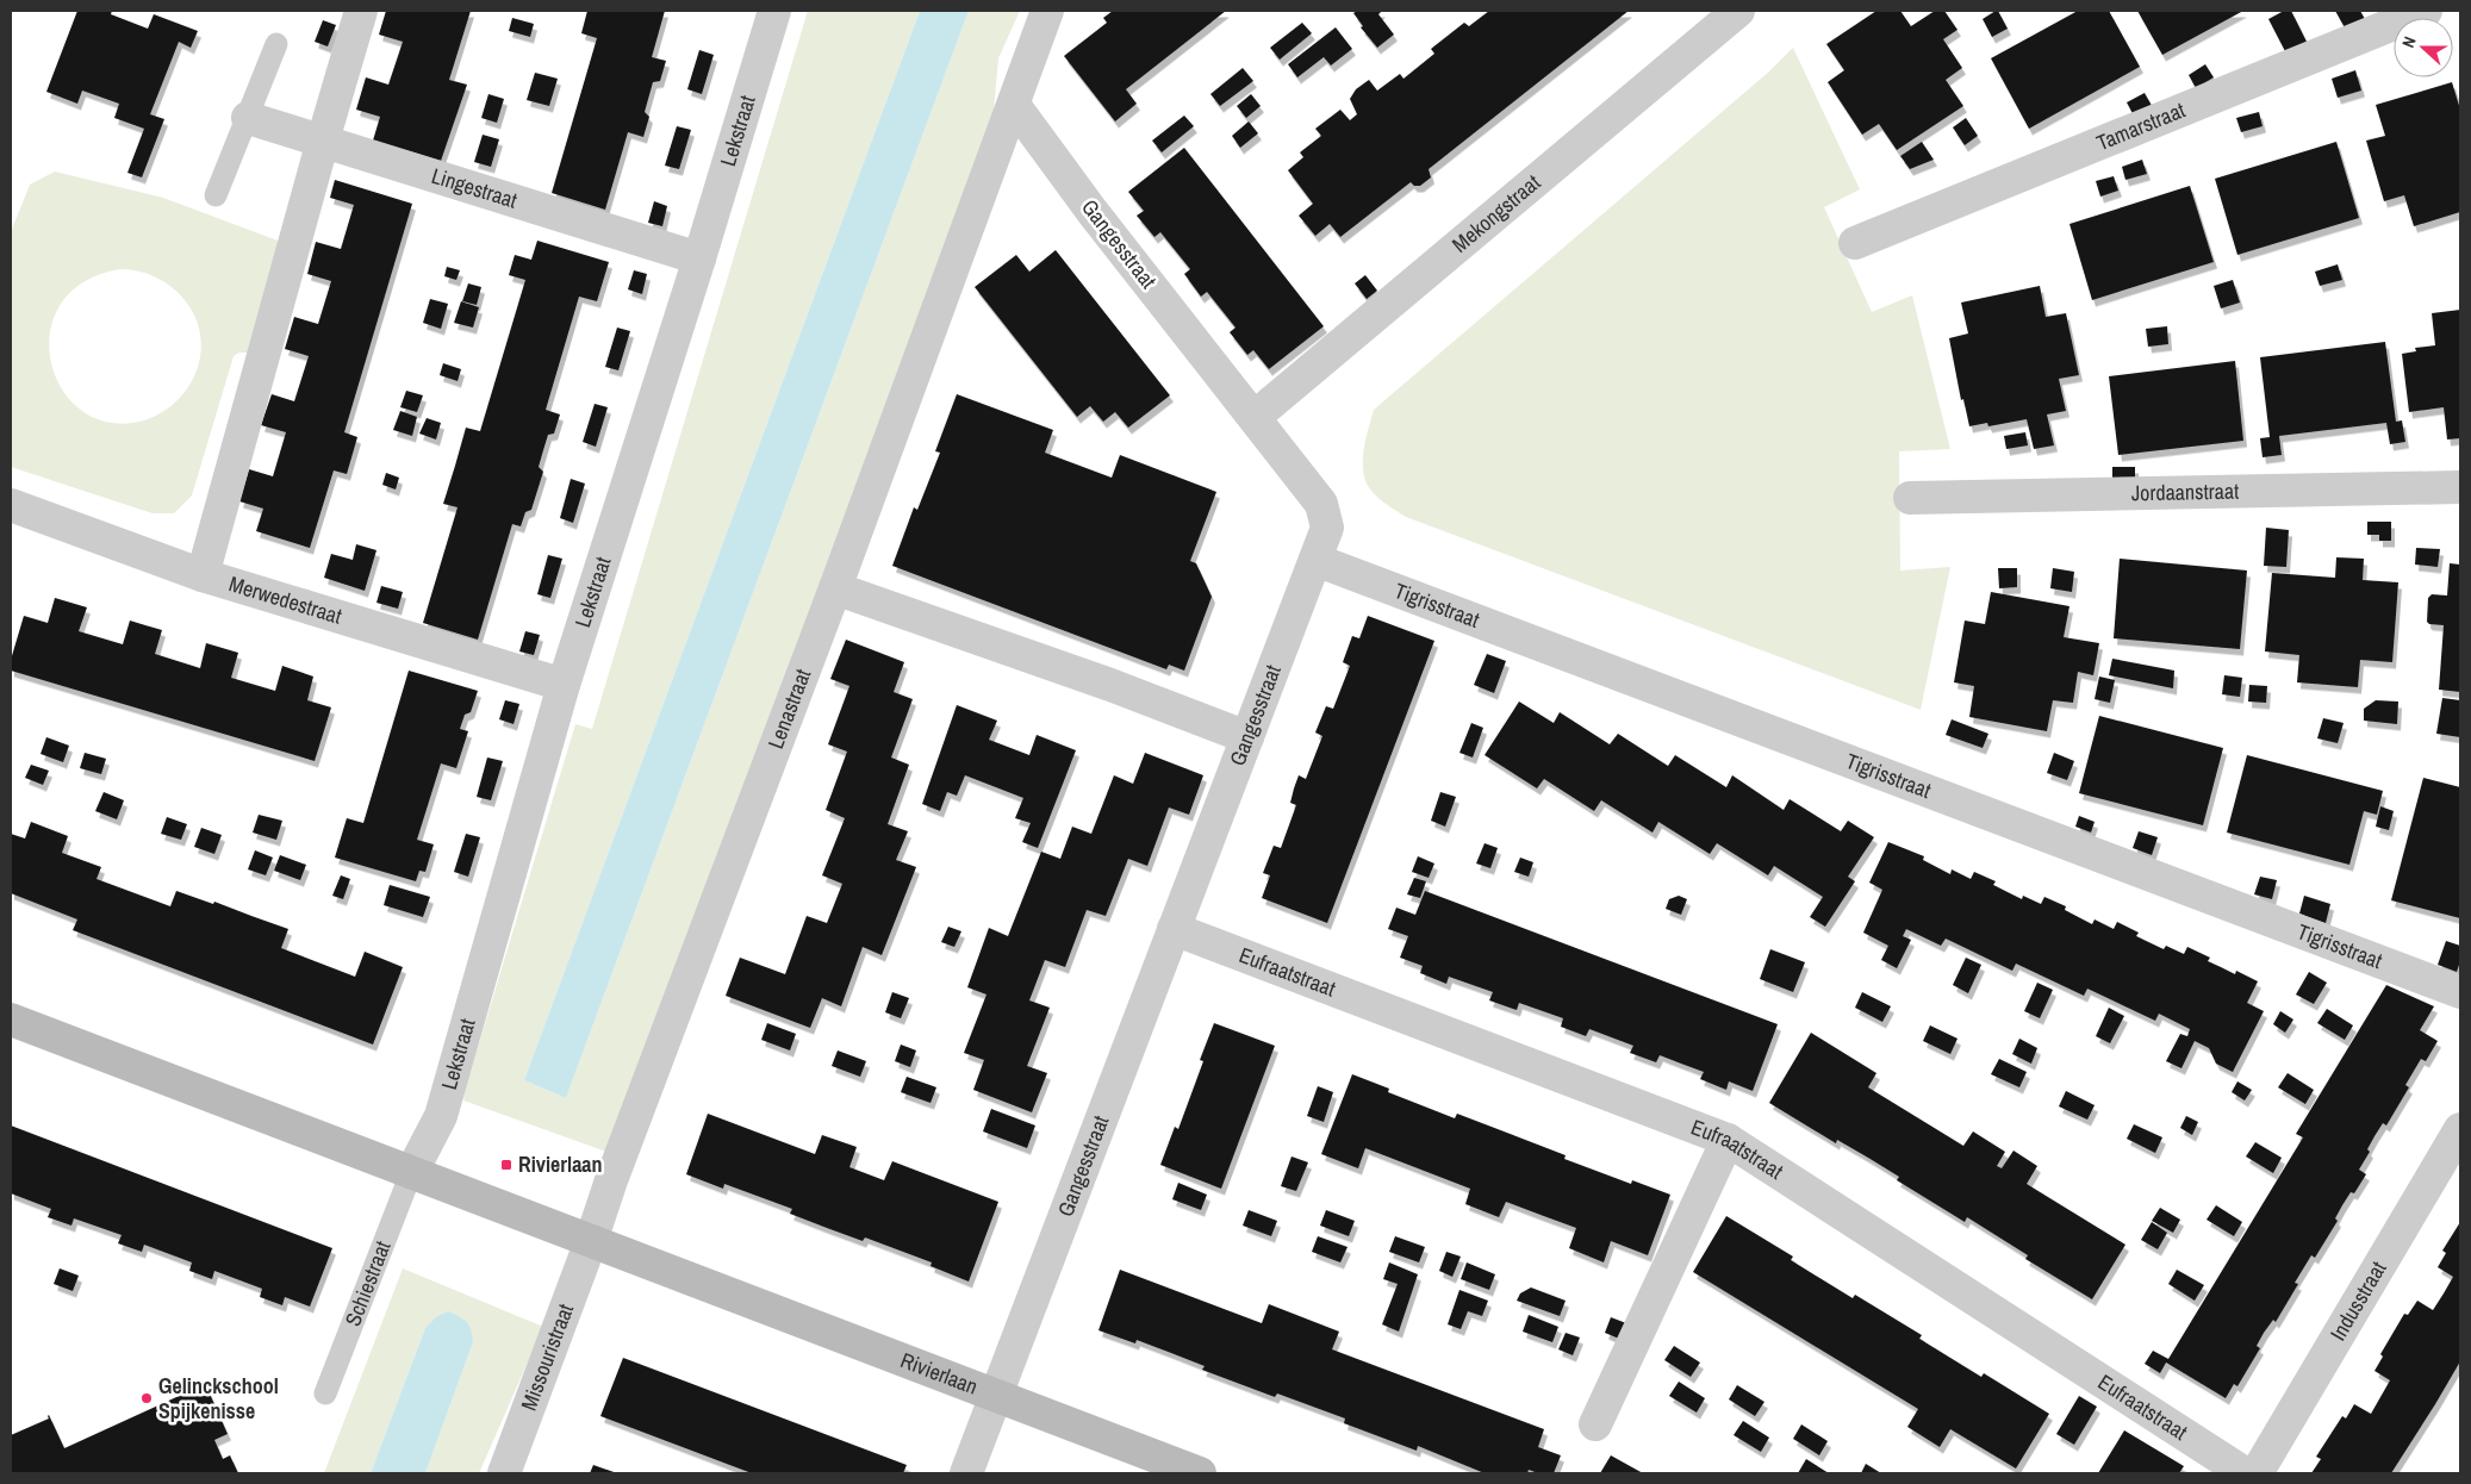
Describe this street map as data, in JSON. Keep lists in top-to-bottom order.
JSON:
{
  "streets": {
    "street": [
      "Tamarstraat",
      "Lekstraat",
      "Lingestraat",
      "Mekongstraat",
      "Gangesstraat",
      "Jordaanstraat",
      "Merwedestraat",
      "Tigrisstraat",
      "Lenastraat",
      "Eufraatstraat",
      "Indusstraat",
      "Missouristraat",
      "Rivierlaan"
    ],
    "lane": ["Schiestraat"]
  },
  "crossings": [
    ["Lekstraat", "Lingestraat"],
    ["Lekstraat", "Merwedestraat"],
    ["Lekstraat", "Schiestraat"],
    ["Lekstraat", "Rivierlaan"],
    ["Mekongstraat", "Gangesstraat"],
    ["Gangesstraat", "Tigrisstraat"],
    ["Gangesstraat", "Eufraatstraat"],
    ["Gangesstraat", "Rivierlaan"],
    ["Lenastraat", "Missouristraat"],
    ["Lenastraat", "Rivierlaan"],
    ["Schiestraat", "Rivierlaan"],
    ["Missouristraat", "Rivierlaan"]
  ],
  "places": {
    "transit": ["Rivierlaan"],
    "other": ["Gelinckschool Spijkenisse"]
  },
  "north": "left"
}
